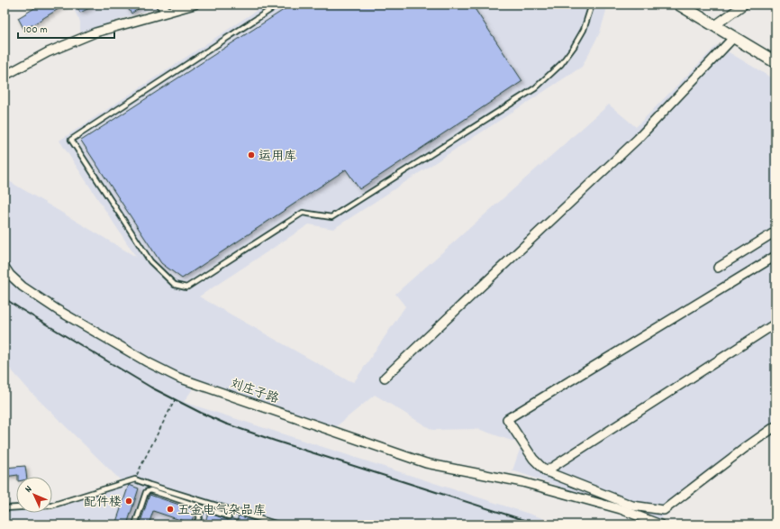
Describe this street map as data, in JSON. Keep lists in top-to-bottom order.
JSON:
{
  "streets": {
    "street": ["刘庄子路"]
  },
  "places": ["运用库", "配件楼", "五金电气杂品库"],
  "scale_bar": "100 m",
  "north": "top left"
}
